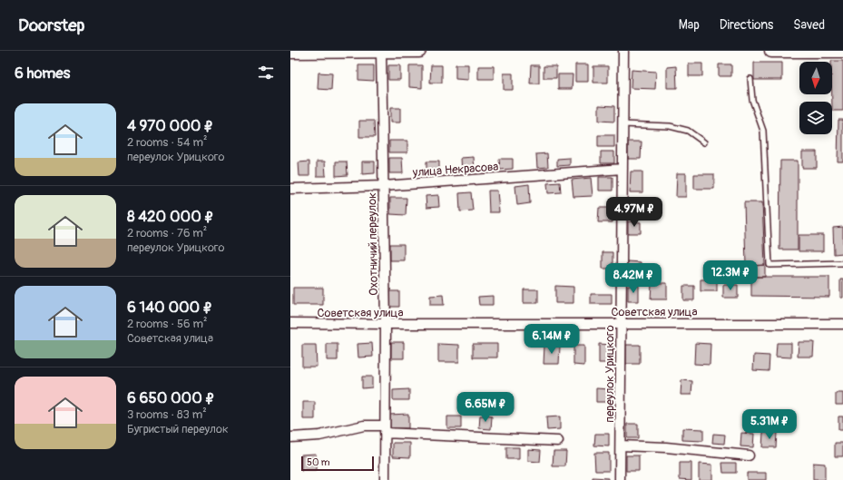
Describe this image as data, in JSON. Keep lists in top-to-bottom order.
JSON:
{
  "streets": {
    "street": [
      "улица Некрасова",
      "Охотничий переулок",
      "Советская улица",
      "переулок Урицкого"
    ]
  },
  "crossings": [
    ["улица Некрасова", "Охотничий переулок"],
    ["улица Некрасова", "переулок Урицкого"],
    ["Охотничий переулок", "Советская улица"],
    ["Советская улица", "переулок Урицкого"]
  ],
  "scale_bar": "50 m",
  "north": "bottom",
  "page": {
    "header": "Doorstep",
    "nav": ["Map", "Directions", "Saved"],
    "heading": "6 homes",
    "list": [
      {
        "name": "4 970 000 ₽",
        "note": "2 rooms · 54 m² · переулок Урицкого"
      },
      {
        "name": "8 420 000 ₽",
        "note": "2 rooms · 76 m² · переулок Урицкого"
      },
      {
        "name": "6 140 000 ₽",
        "note": "2 rooms · 56 m² · Советская улица"
      },
      {
        "name": "6 650 000 ₽",
        "note": "3 rooms · 83 m² · Бугристый переулок"
      }
    ],
    "price": [
      "4.97M ₽",
      "12.3M ₽",
      "8.42M ₽",
      "6.14M ₽",
      "6.65M ₽",
      "5.31M ₽"
    ],
    "scale": "50 m"
  }
}
